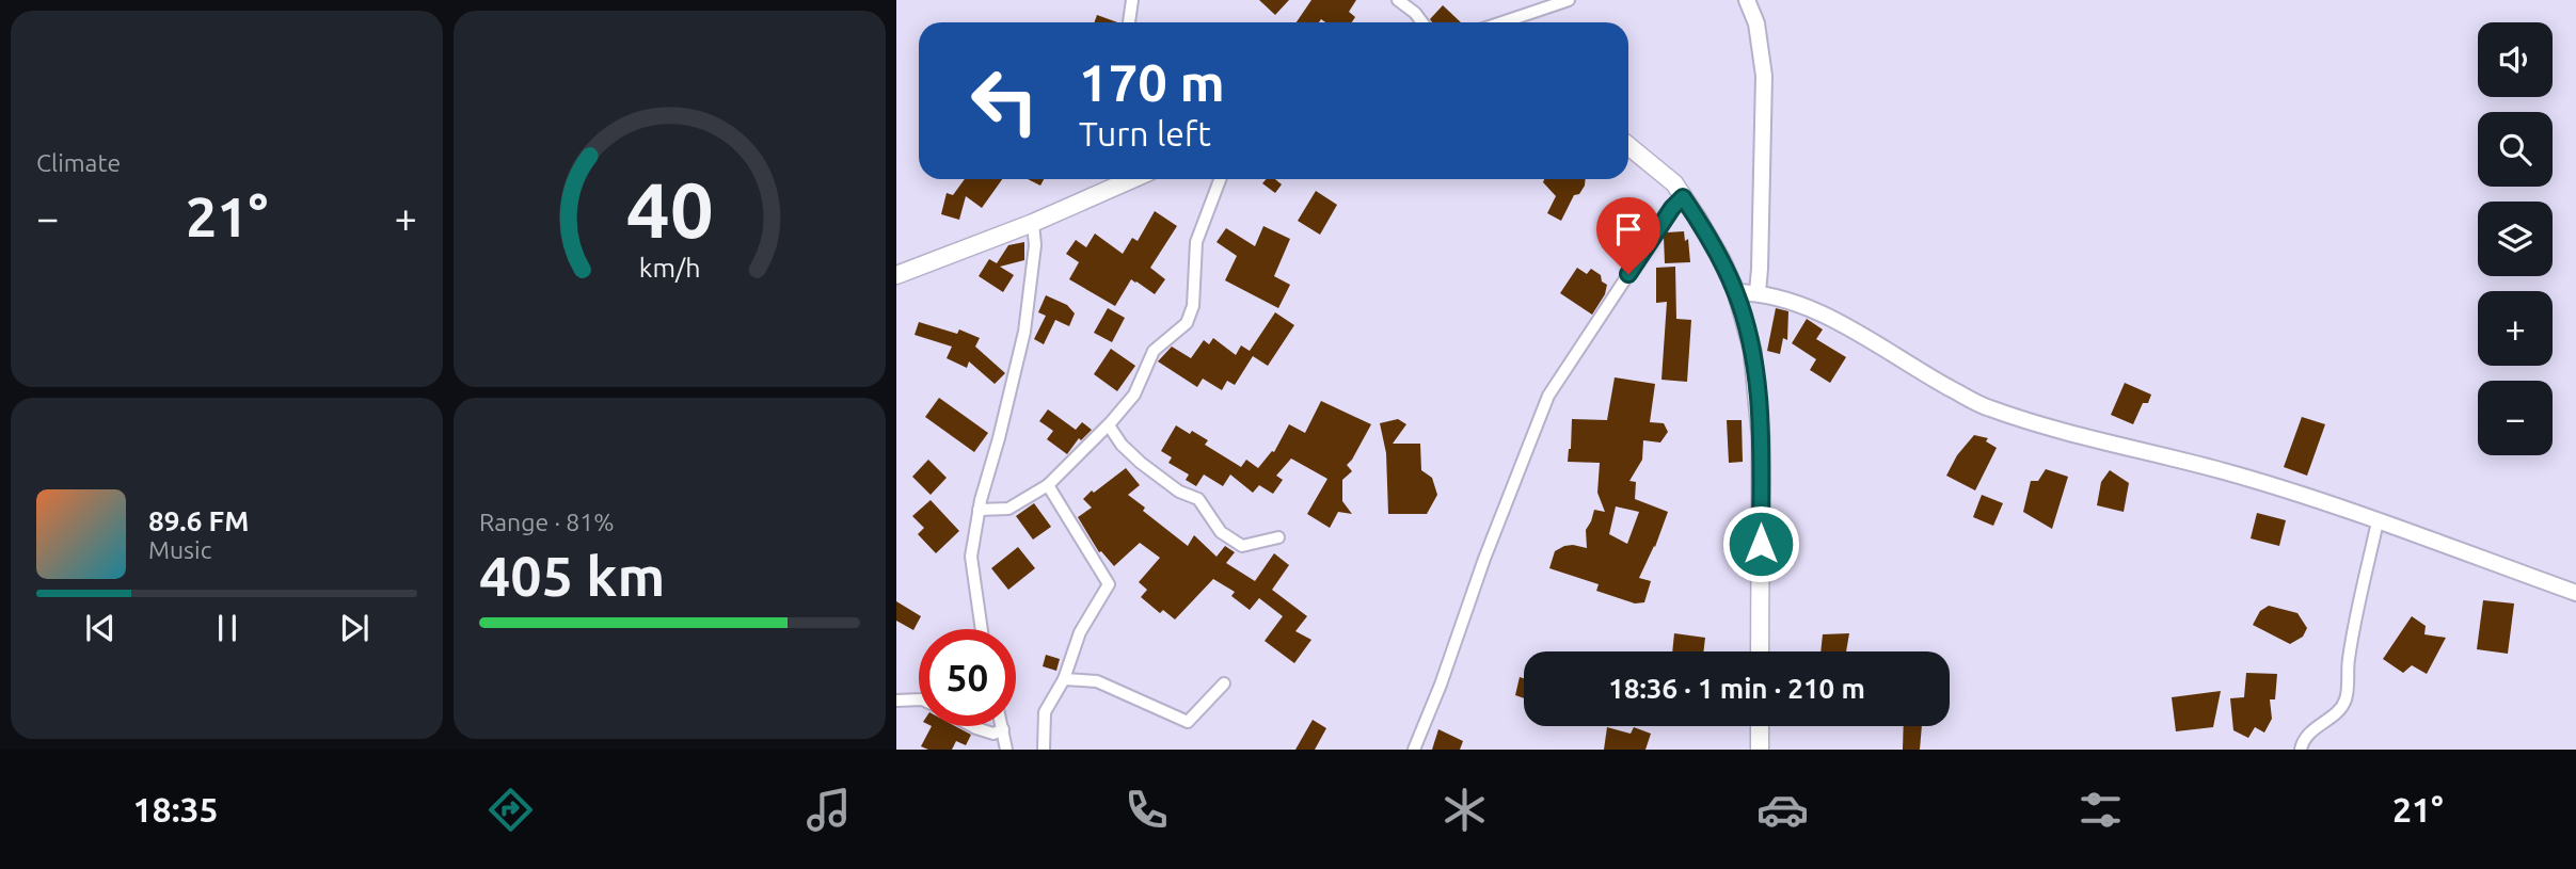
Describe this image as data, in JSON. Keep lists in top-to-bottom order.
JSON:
{
  "page": {
    "tile": [
      "Climate",
      ["Range · 81%", "405 km"]
    ],
    "map_buttons": ["+", "−"],
    "turn": ["170 m", "Turn left"],
    "heat": ["−", "21°", "+"],
    "song": ["89.6 FM", "Music"],
    "limit": "50",
    "trip": "18:36 · 1 min · 210 m",
    "tabs": ["18:35", "21°"],
    "gauge": ["40", "km/h"]
  }
}
